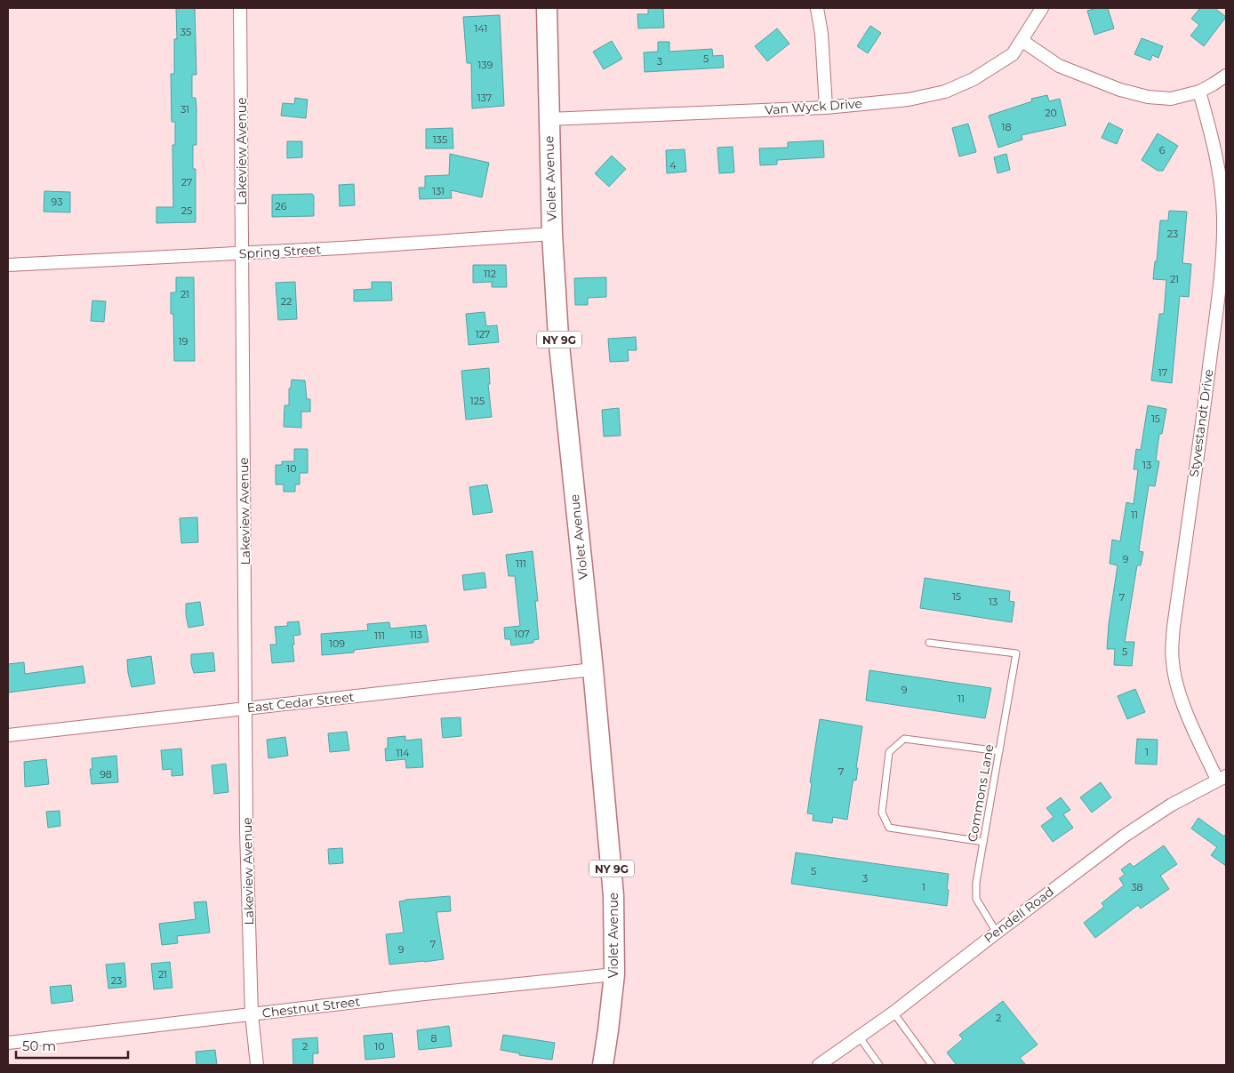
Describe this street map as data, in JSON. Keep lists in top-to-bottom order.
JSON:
{
  "streets": {
    "main road": ["Violet Avenue", "NY 9G"],
    "street": [
      "Van Wyck Drive",
      "Lakeview Avenue",
      "Spring Street",
      "Styvestandt Drive",
      "East Cedar Street",
      "Pendell Road",
      "Chestnut Street"
    ],
    "lane": ["Commons Lane"]
  },
  "crossings": [
    ["Van Wyck Drive", "Violet Avenue"],
    ["Lakeview Avenue", "Spring Street"],
    ["Lakeview Avenue", "East Cedar Street"],
    ["Lakeview Avenue", "Chestnut Street"],
    ["Violet Avenue", "Spring Street"],
    ["Violet Avenue", "East Cedar Street"],
    ["Violet Avenue", "Chestnut Street"],
    ["Styvestandt Drive", "Pendell Road"],
    ["Commons Lane", "Pendell Road"]
  ],
  "house_numbers": [
    "141",
    "35",
    "5",
    "3",
    "139",
    "137",
    "31",
    "20",
    "18",
    "135",
    "6",
    "4",
    "27",
    "131",
    "93",
    "26",
    "25",
    "23",
    "112",
    "21",
    "21",
    "22",
    "127",
    "19",
    "17",
    "125",
    "15",
    "13",
    "10",
    "11",
    "9",
    "111",
    "15",
    "7",
    "13",
    "107",
    "113",
    "111",
    "109",
    "5",
    "9",
    "11",
    "1",
    "114",
    "7",
    "98",
    "5",
    "3",
    "1",
    "38",
    "7",
    "9",
    "21",
    "23",
    "2",
    "8",
    "2",
    "10"
  ],
  "scale_bar": "50 m"
}
